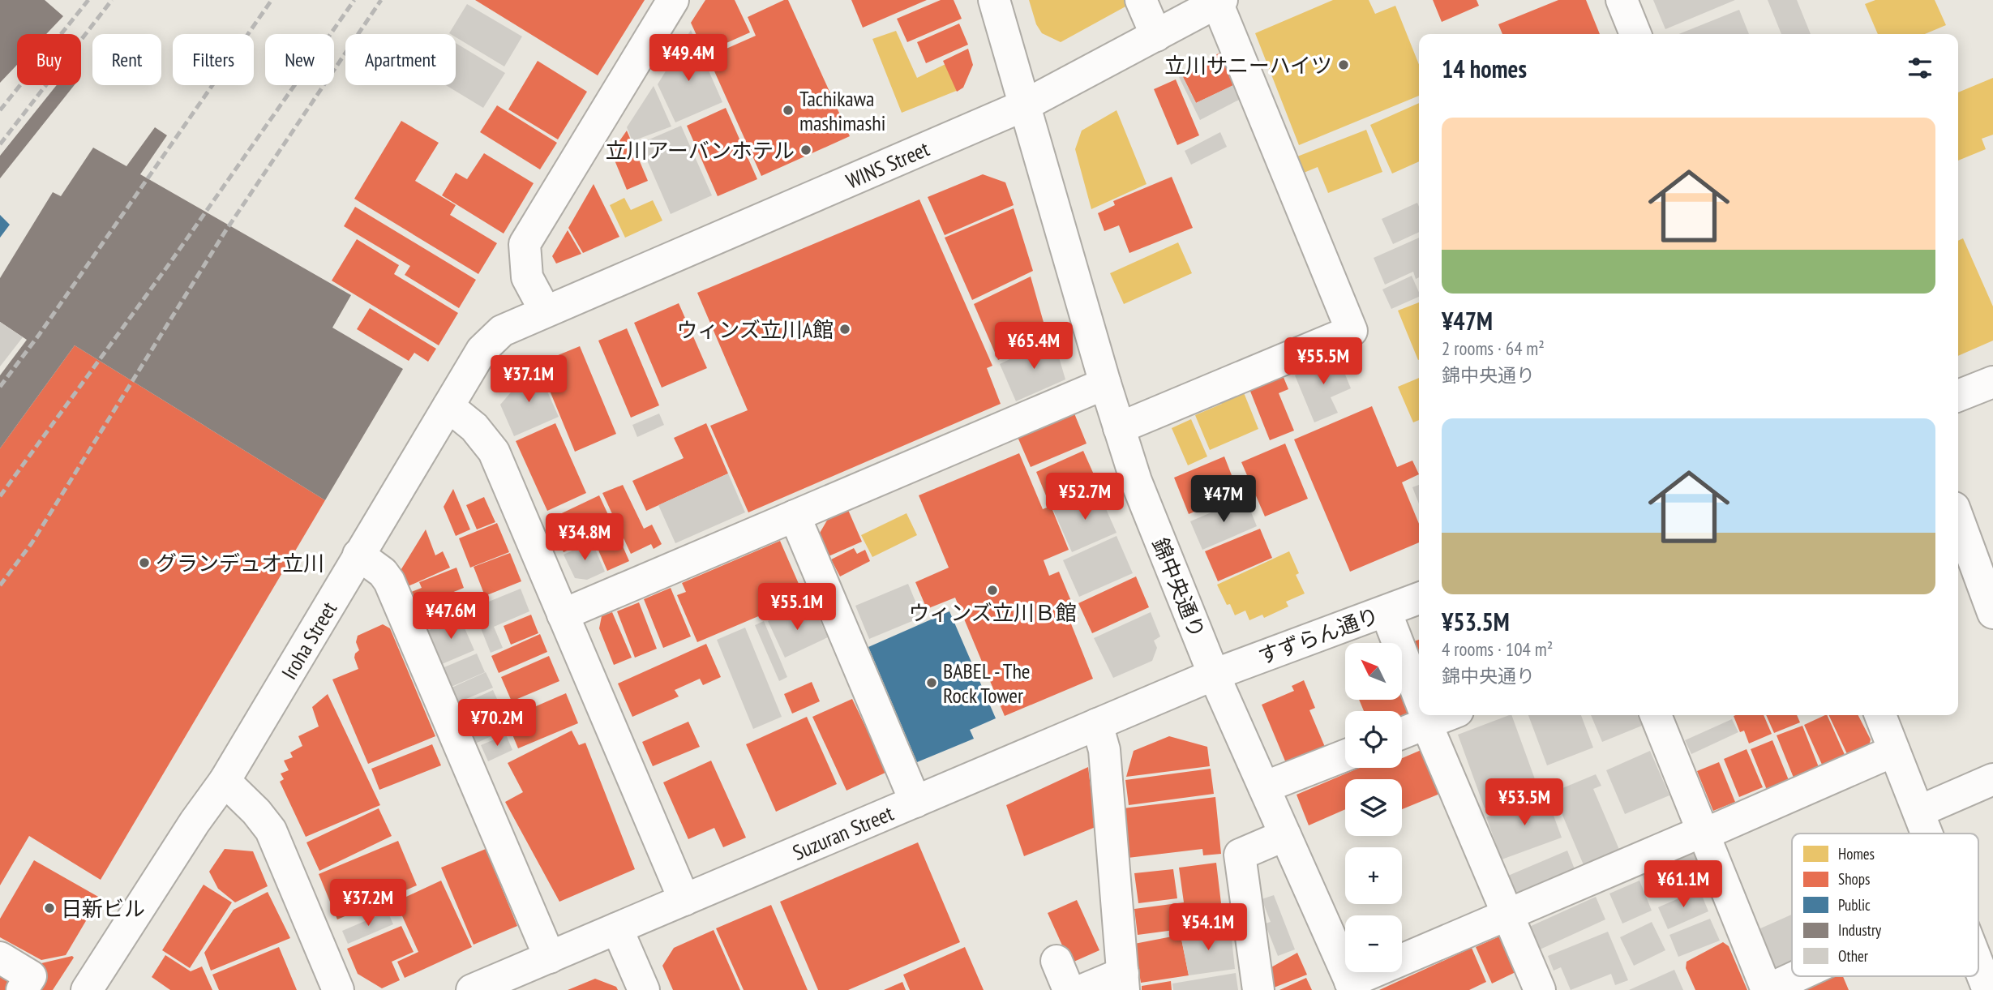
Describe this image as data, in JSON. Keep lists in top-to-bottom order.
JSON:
{
  "streets": {
    "street": [
      "WINS Street",
      "錦中央通り",
      "すずらん通り",
      "Iroha Street",
      "Suzuran Street"
    ]
  },
  "crossings": [
    ["WINS Street", "錦中央通り"],
    ["WINS Street", "Iroha Street"],
    ["錦中央通り", "すずらん通り"],
    ["錦中央通り", "Suzuran Street"],
    ["すずらん通り", "Suzuran Street"]
  ],
  "places": [
    "立川サニーハイツ",
    "Tachikawa mashimashi",
    "立川アーバンホテル",
    "ウィンズ立川A館",
    "グランデュオ立川",
    "ウィンズ立川Ｂ館",
    "BABEL - The Rock Tower",
    "日新ビル"
  ],
  "legend": [
    "Homes",
    "Shops",
    "Public",
    "Industry",
    "Other"
  ],
  "north": "top left",
  "page": {
    "price": [
      "¥49.4M",
      "¥65.4M",
      "¥55.5M",
      "¥37.1M",
      "¥52.7M",
      "¥47M",
      "¥34.8M",
      "¥55.1M",
      "¥47.6M",
      "¥70.2M",
      "¥53.5M",
      "¥61.1M",
      "¥37.2M",
      "¥54.1M"
    ],
    "chip": [
      "Buy",
      "Rent",
      "Filters",
      "New",
      "Apartment"
    ],
    "heading": "14 homes",
    "list": [
      {
        "name": "¥47M",
        "note": "2 rooms · 64 m² · 錦中央通り"
      },
      {
        "name": "¥53.5M",
        "note": "4 rooms · 104 m² · 錦中央通り"
      }
    ],
    "map_buttons": ["+", "−"]
  }
}
